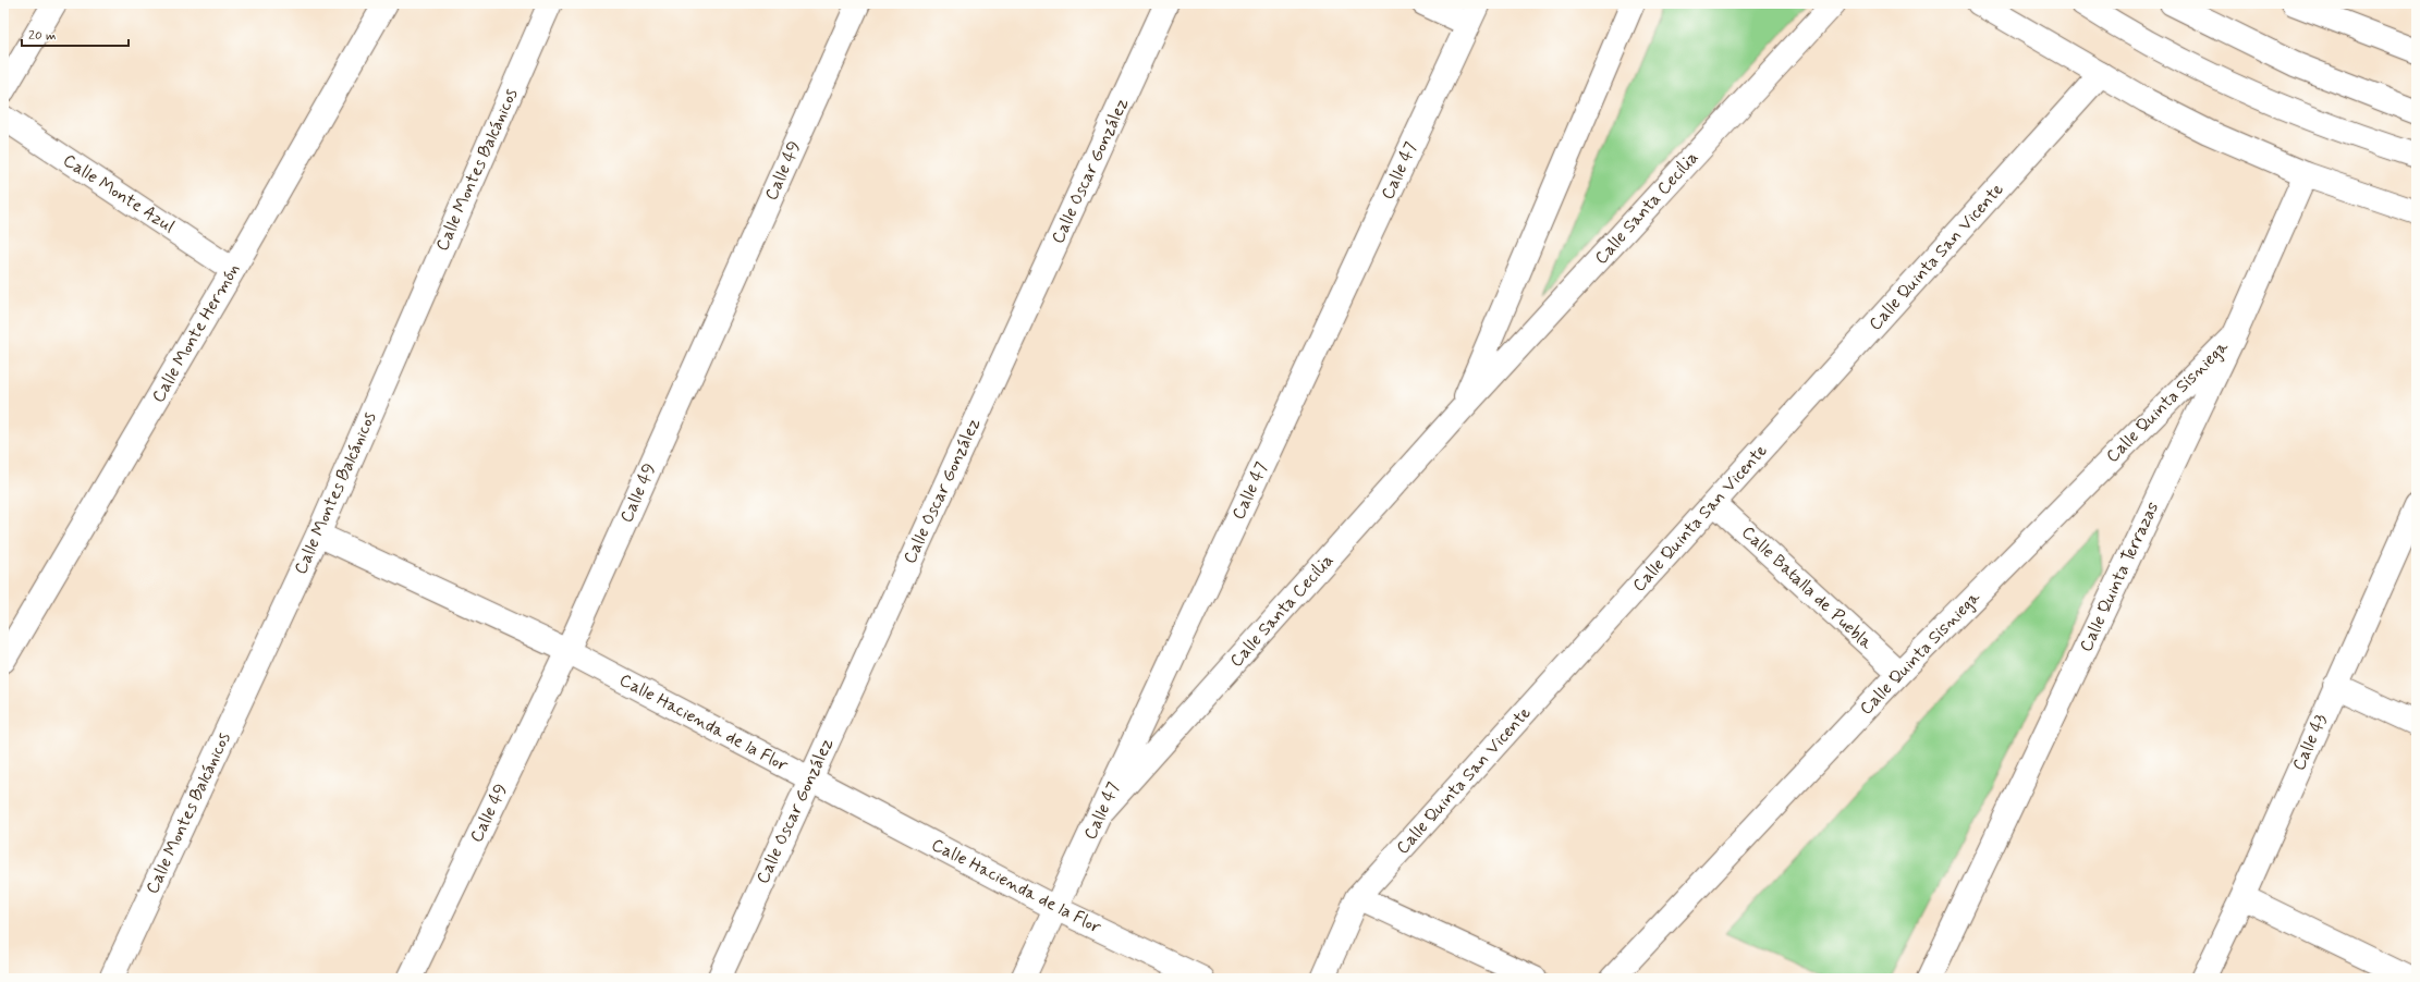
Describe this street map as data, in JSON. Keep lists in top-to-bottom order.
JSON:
{
  "streets": {
    "street": [
      "Calle Montes Balcánicos",
      "Calle 49",
      "Calle Oscar González",
      "Calle 47",
      "Calle Monte Azul",
      "Calle Santa Cecilia",
      "Calle Quinta San Vicente",
      "Calle Monte Hermón",
      "Calle Quinta Sisniega",
      "Calle Quinta Terrazas",
      "Calle Batalla de Puebla",
      "Calle Hacienda de la Flor",
      "Calle 43"
    ]
  },
  "crossings": [
    ["Calle Montes Balcánicos", "Calle Hacienda de la Flor"],
    ["Calle 49", "Calle Hacienda de la Flor"],
    ["Calle Oscar González", "Calle Hacienda de la Flor"],
    ["Calle 47", "Calle Santa Cecilia"],
    ["Calle 47", "Calle Hacienda de la Flor"],
    ["Calle Monte Azul", "Calle Monte Hermón"],
    ["Calle Quinta San Vicente", "Calle Batalla de Puebla"],
    ["Calle Quinta Sisniega", "Calle Quinta Terrazas"],
    ["Calle Quinta Sisniega", "Calle Batalla de Puebla"]
  ],
  "scale_bar": "20 m"
}
